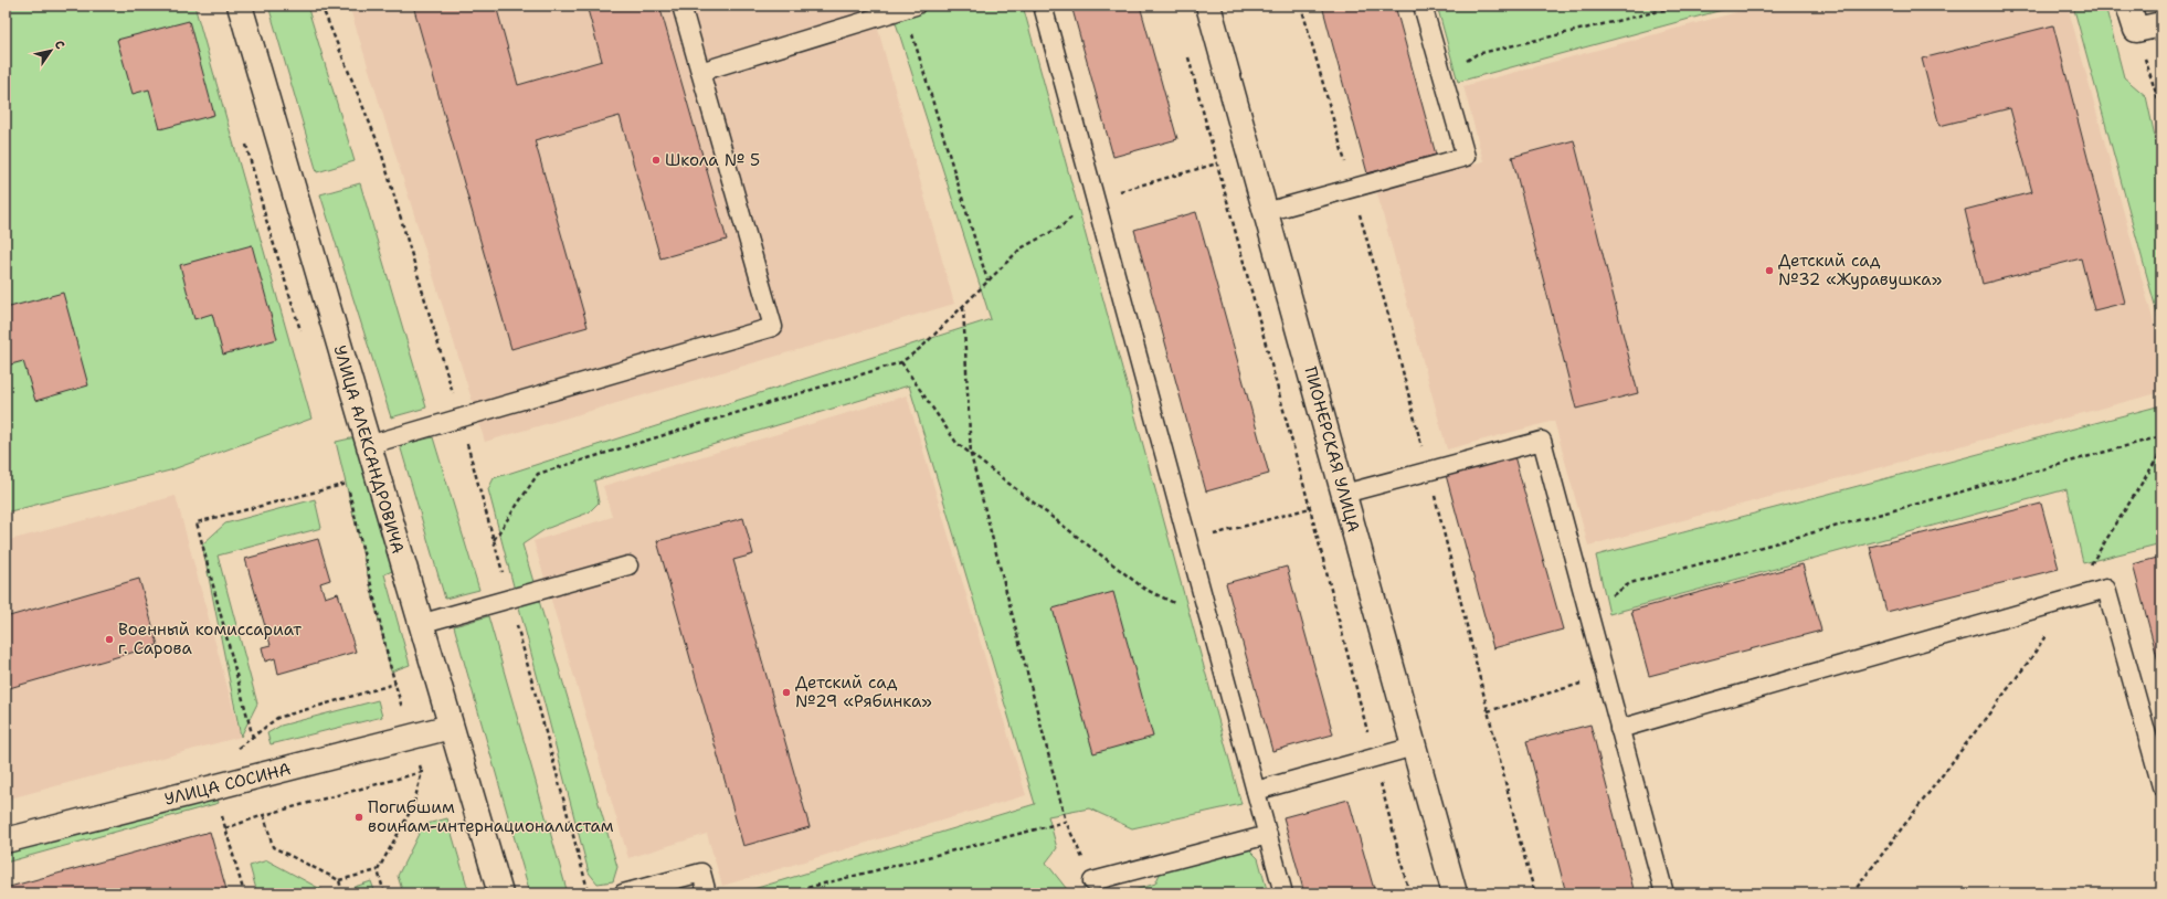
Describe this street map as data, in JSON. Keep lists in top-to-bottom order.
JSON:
{
  "streets": {
    "street": ["УЛИЦА АЛЕКСАНДРОВИЧА", "ПИОНЕРСКАЯ УЛИЦА", "УЛИЦА СОСИНА"]
  },
  "crossings": [
    ["УЛИЦА АЛЕКСАНДРОВИЧА", "УЛИЦА СОСИНА"]
  ],
  "places": [
    "Школа № 5",
    "Детский сад №32 «Журавушка»",
    "Военный комиссариат г. Сарова",
    "Детский сад №29 «Рябинка»",
    "Погибшим воинам-интернационалистам"
  ],
  "north": "top right"
}
